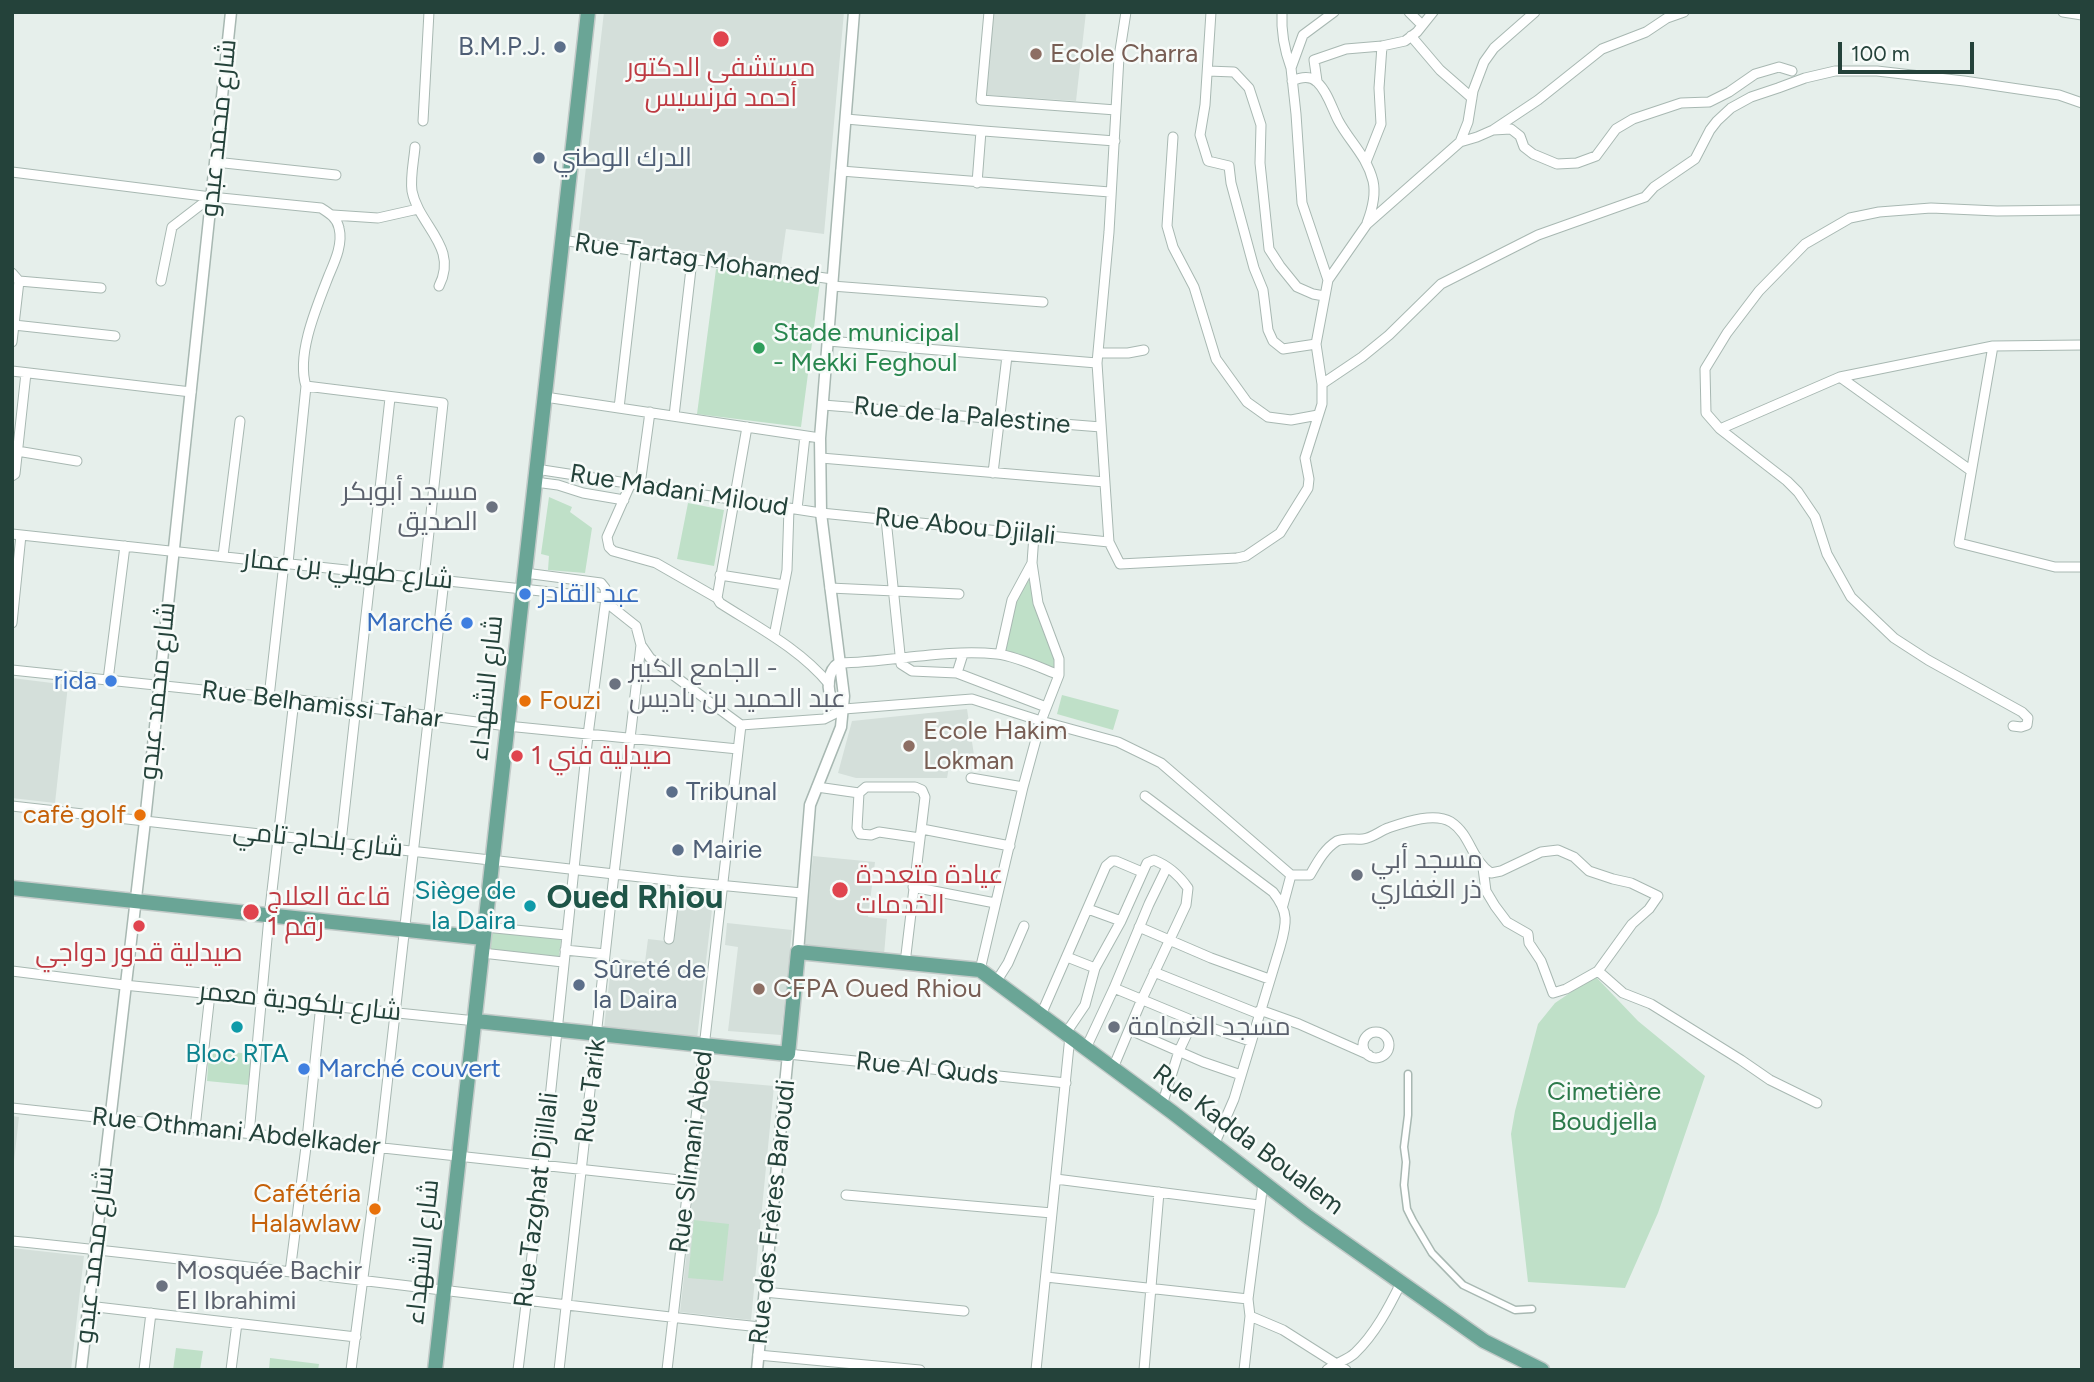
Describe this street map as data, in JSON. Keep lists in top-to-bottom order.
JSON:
{
  "streets": {
    "main road": ["شارع الشهداء", "Rue Kadda Boualem"],
    "street": [
      "شارع محمد عبدو",
      "Rue Tartag Mohamed",
      "Rue de la Palestine",
      "Rue Madani Miloud",
      "Rue Abou Djilali",
      "شارع طويلي بن عمار",
      "Rue Belhamissi Tahar",
      "شارع بلحاج تامي",
      "شارع بلكودية معمر",
      "Rue Al Quds",
      "Rue Tarik",
      "Rue Othmani Abdelkader",
      "Rue Slimani Abed",
      "Rue Tazghat Djillali",
      "Rue des Frères Baroudi"
    ]
  },
  "crossings": [
    ["شارع محمد عبدو", "شارع طويلي بن عمار"],
    ["شارع محمد عبدو", "Rue Belhamissi Tahar"],
    ["شارع محمد عبدو", "شارع بلحاج تامي"],
    ["شارع محمد عبدو", "شارع بلكودية معمر"],
    ["شارع محمد عبدو", "Rue Othmani Abdelkader"],
    ["Rue Tartag Mohamed", "شارع الشهداء"],
    ["Rue Madani Miloud", "Rue Abou Djilali"],
    ["Rue Madani Miloud", "شارع الشهداء"],
    ["شارع طويلي بن عمار", "شارع الشهداء"],
    ["شارع الشهداء", "Rue Belhamissi Tahar"],
    ["شارع الشهداء", "شارع بلحاج تامي"],
    ["شارع الشهداء", "شارع بلكودية معمر"],
    ["شارع الشهداء", "Rue Othmani Abdelkader"],
    ["Rue Belhamissi Tahar", "Rue Tarik"],
    ["Rue Belhamissi Tahar", "Rue Slimani Abed"],
    ["شارع بلحاج تامي", "Rue Tarik"],
    ["شارع بلحاج تامي", "Rue Slimani Abed"],
    ["Rue Al Quds", "Rue des Frères Baroudi"],
    ["Rue Tarik", "Rue Othmani Abdelkader"],
    ["Rue Othmani Abdelkader", "Rue Slimani Abed"],
    ["Rue Othmani Abdelkader", "Rue Tazghat Djillali"]
  ],
  "districts": ["Oued Rhiou"],
  "parks": ["Cimetière Boudjella"],
  "places": [
    "مستشفى الدكتور أحمد فرنسيس",
    "B.M.P.J.",
    "Ecole Charra",
    "الدرك الوطني",
    "Stade municipal - Mekki Feghoul",
    "مسجد أبوبكر الصديق",
    "عبد القادر",
    "Marché",
    "rida",
    "الجامع الكبير - عبد الحميد بن باديس",
    "Fouzi",
    "Ecole Hakim Lokman",
    "صيدلية فني 1",
    "Tribunal",
    "cafė golf",
    "Mairie",
    "مسجد أبي ذر الغفاري",
    "عيادة متعددة الخدمات",
    "Siège de la Daira",
    "قاعة العلاج رقم 1",
    "صيدلية قدور دواجي",
    "Sûreté de la Daira",
    "CFPA Oued Rhiou",
    "Bloc RTA",
    "مسجد الغمامة",
    "Marché couvert",
    "Cafétéria Halawlaw",
    "Mosquée Bachir El Ibrahimi"
  ],
  "scale_bar": "100 m"
}
